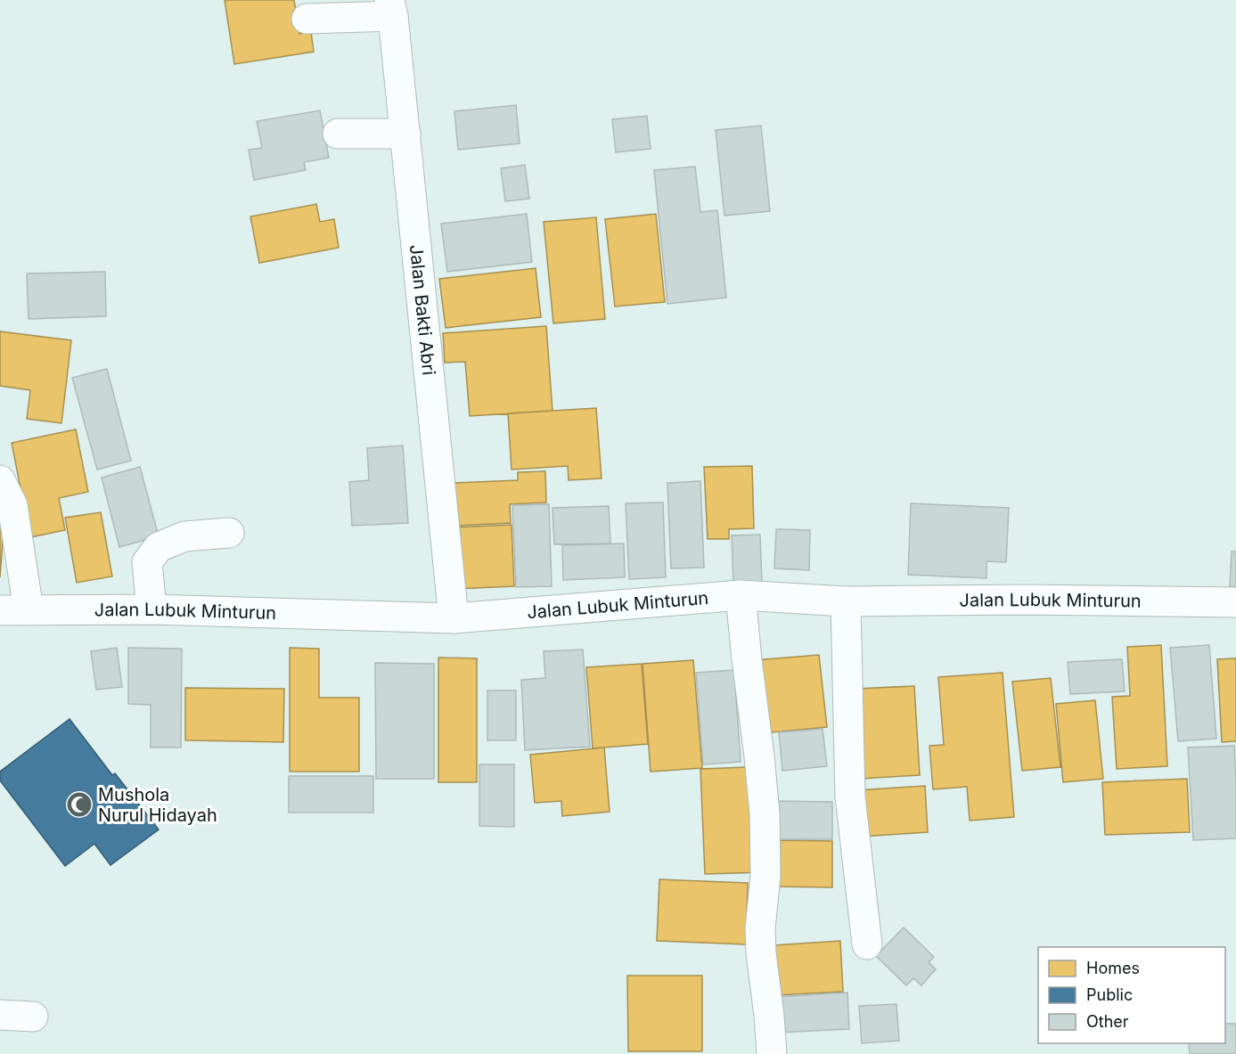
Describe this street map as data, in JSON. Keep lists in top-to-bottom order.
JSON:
{
  "streets": {
    "street": ["Jalan Bakti Abri", "Jalan Lubuk Minturun"]
  },
  "crossings": [
    ["Jalan Bakti Abri", "Jalan Lubuk Minturun"]
  ],
  "places": {
    "mosque": ["Mushola Nurul Hidayah"]
  },
  "legend": ["Homes", "Public", "Other"]
}
